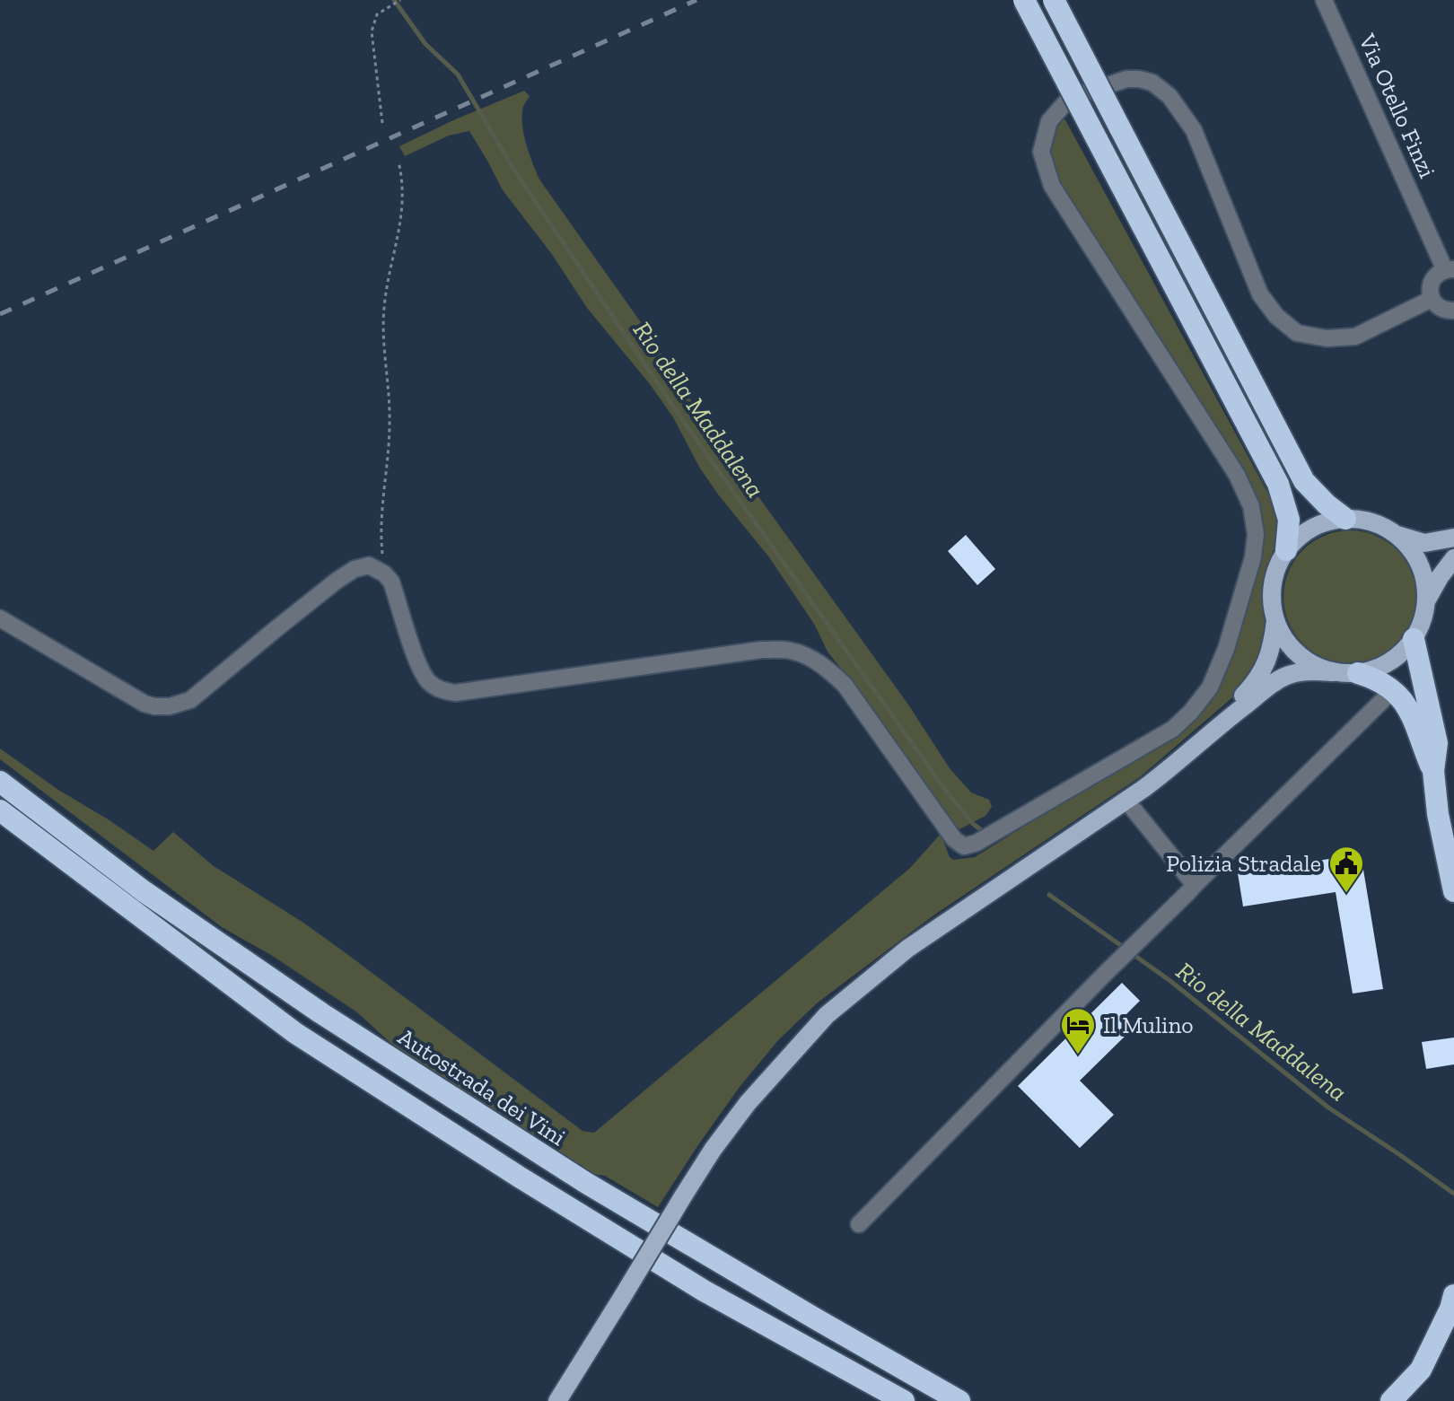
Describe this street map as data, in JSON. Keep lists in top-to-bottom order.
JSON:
{
  "streets": {
    "highway": ["Autostrada dei Vini"],
    "street": ["Via Otello Finzi"]
  },
  "water": ["Rio della Maddalena"],
  "places": {
    "public building": ["Polizia Stradale"],
    "hotel": ["Il Mulino"]
  }
}
